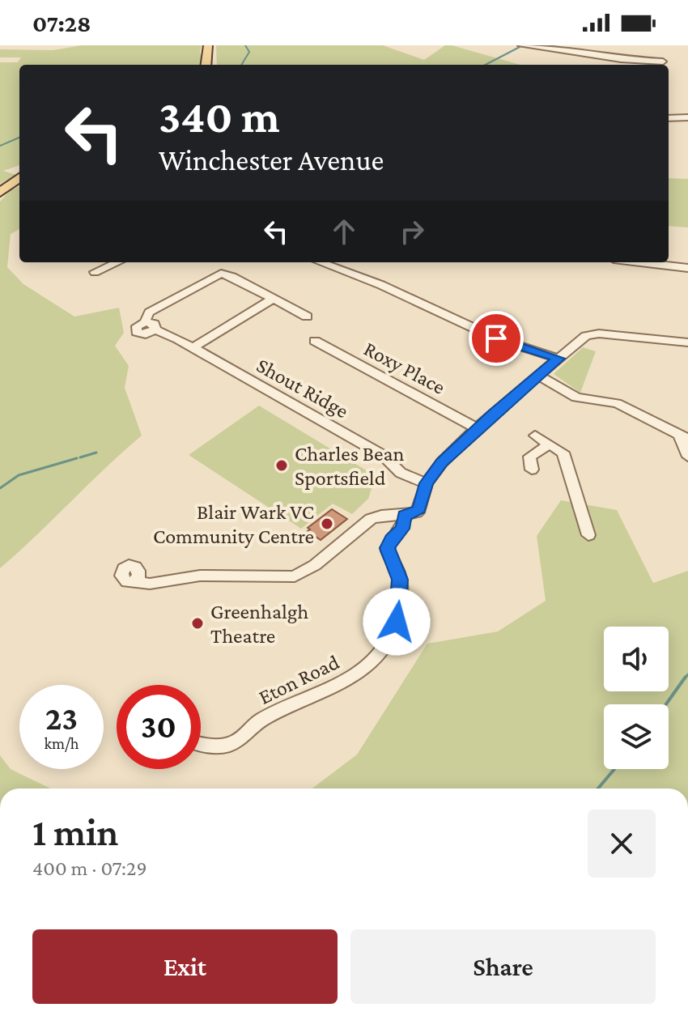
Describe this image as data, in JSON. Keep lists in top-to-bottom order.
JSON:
{
  "streets": {
    "street": ["Roxy Place", "Shout Ridge", "Eton Road"]
  },
  "crossings": [
    ["Roxy Place", "Eton Road"],
    ["Shout Ridge", "Eton Road"]
  ],
  "places": ["Charles Bean Sportsfield", "Blair Wark VC Community Centre", "Greenhalgh Theatre"],
  "page": {
    "status": "07:28",
    "turn": ["340 m", "Winchester Avenue"],
    "speed": "23 km/h",
    "limit": "30",
    "heading": ["1 min", "400 m · 07:29"],
    "buttons": ["Exit", "Share"]
  }
}
